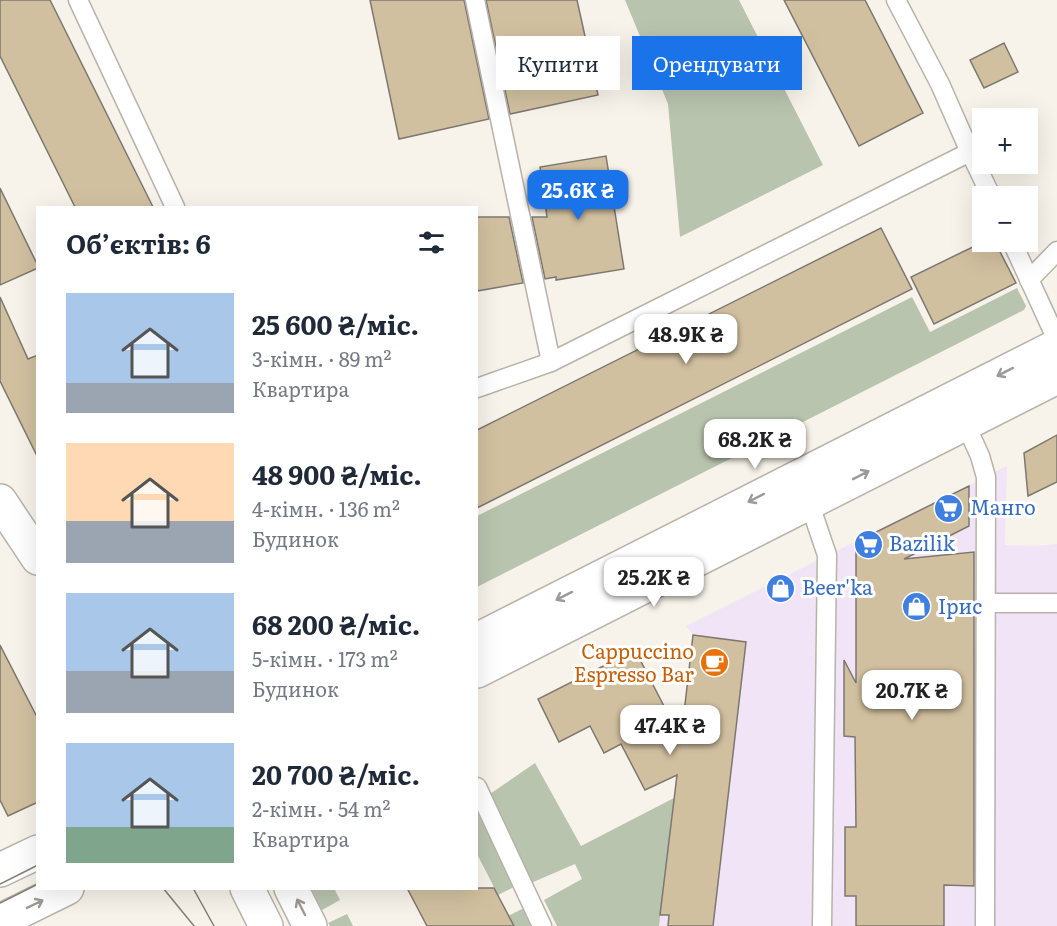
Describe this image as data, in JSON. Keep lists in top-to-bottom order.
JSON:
{
  "places": {
    "supermarket": ["Манго", "Bazilik"],
    "shop": ["Beer'ka", "Ірис"],
    "cafe": ["Cappuccino Espresso Bar"]
  },
  "page": {
    "chip": ["Купити", "Орендувати"],
    "map_buttons": ["+", "−"],
    "price": [
      "25.6K ₴",
      "48.9K ₴",
      "68.2K ₴",
      "25.2K ₴",
      "20.7K ₴",
      "47.4K ₴"
    ],
    "heading": "Об’єктів: 6",
    "list": [
      {
        "name": "25 600 ₴/міс.",
        "note": "3-кімн. · 89 m² · Квартира"
      },
      {
        "name": "48 900 ₴/міс.",
        "note": "4-кімн. · 136 m² · Будинок"
      },
      {
        "name": "68 200 ₴/міс.",
        "note": "5-кімн. · 173 m² · Будинок"
      },
      {
        "name": "20 700 ₴/міс.",
        "note": "2-кімн. · 54 m² · Квартира"
      }
    ]
  }
}
